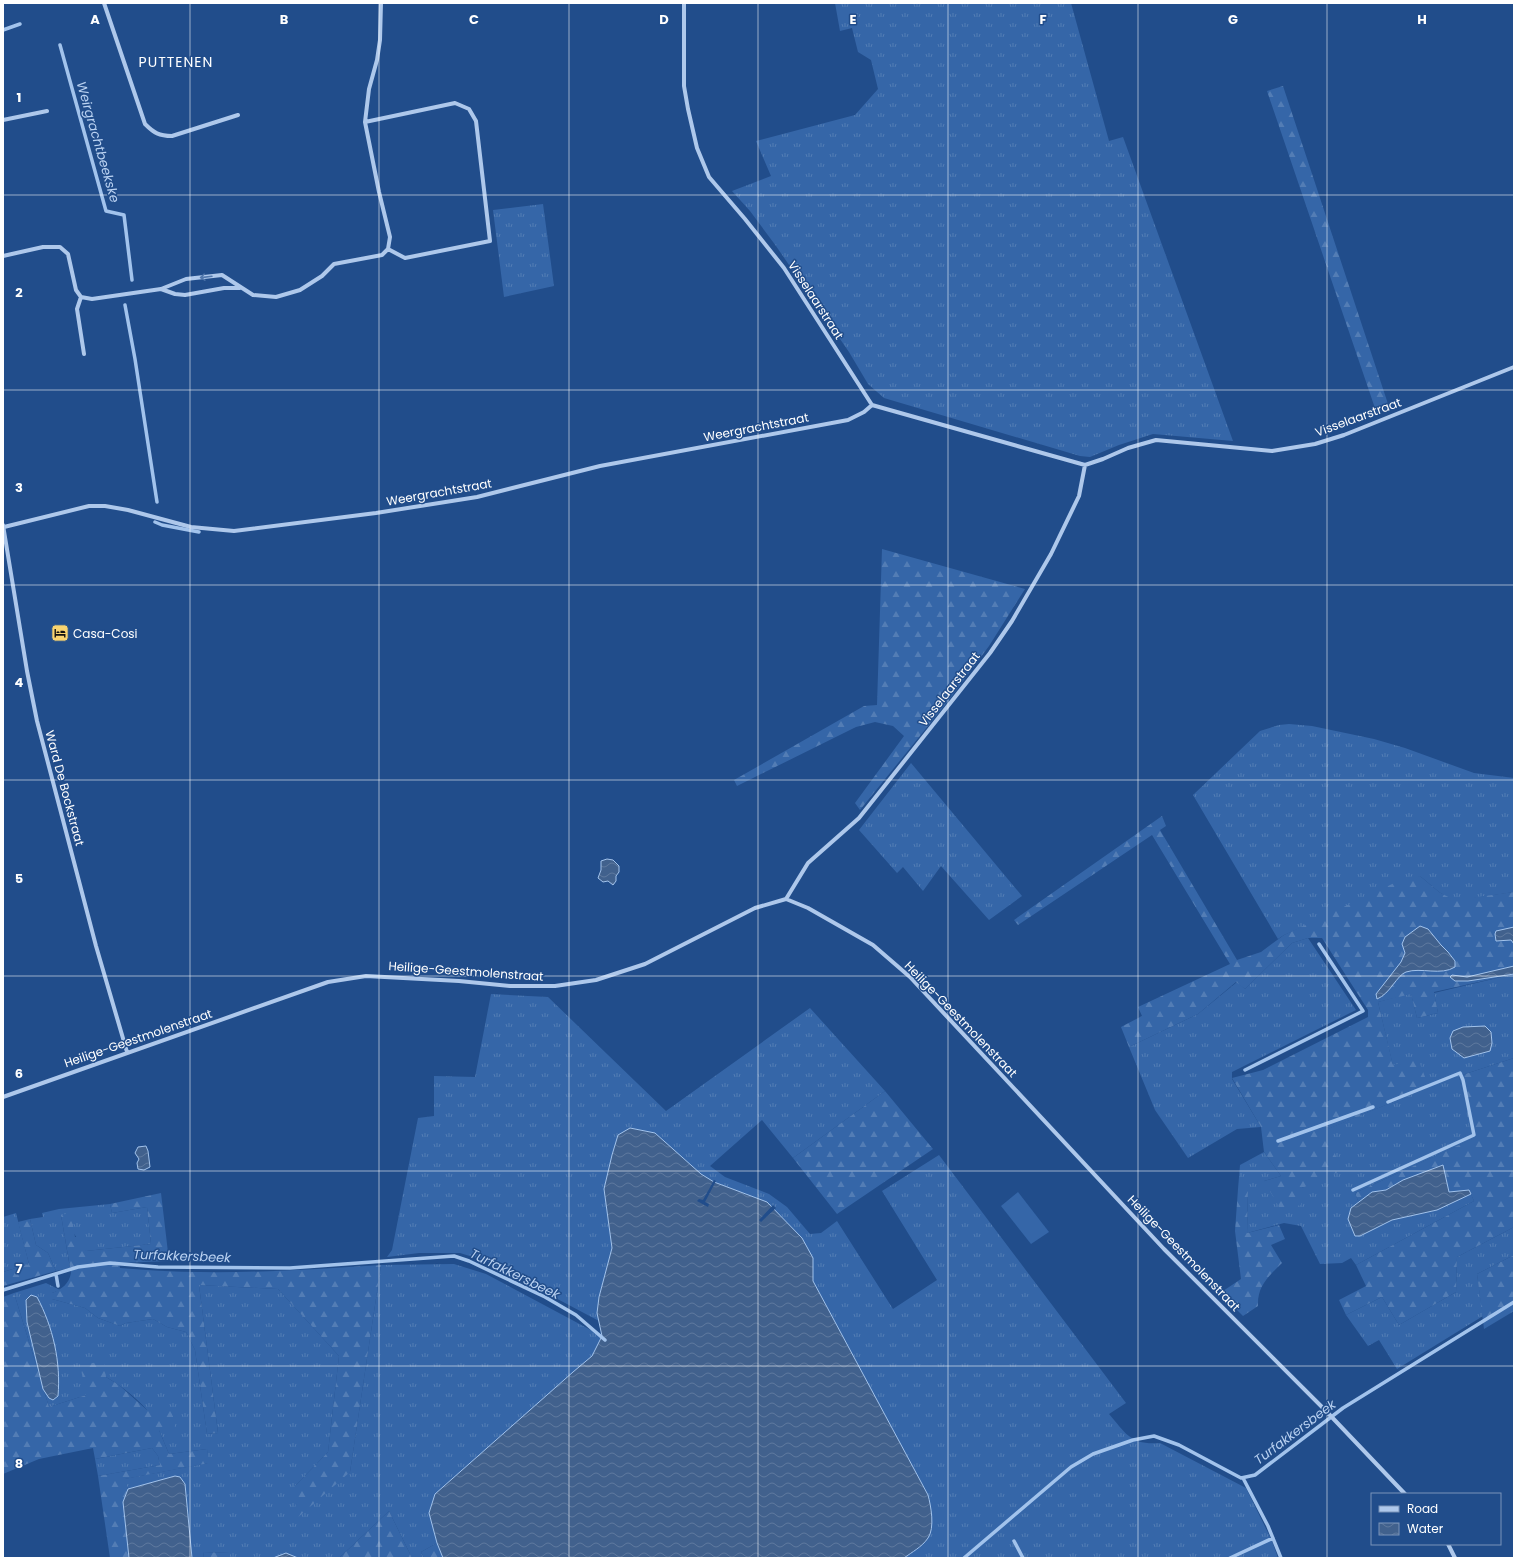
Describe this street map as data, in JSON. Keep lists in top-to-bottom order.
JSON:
{
  "streets": {
    "street": [
      "Visselaarstraat",
      "Weergrachtstraat",
      "Ward De Bockstraat",
      "Heilige-Geestmolenstraat"
    ]
  },
  "crossings": [
    ["Visselaarstraat", "Weergrachtstraat"],
    ["Visselaarstraat", "Heilige-Geestmolenstraat"],
    ["Weergrachtstraat", "Ward De Bockstraat"],
    ["Ward De Bockstraat", "Heilige-Geestmolenstraat"]
  ],
  "districts": ["PUTTENEN"],
  "water": ["Weirgrachtbeekske", "Turfakkersbeek"],
  "places": {
    "hotel": ["Casa-Cosi"]
  },
  "legend": ["Road", "Water"],
  "grid": {
    "columns": [
      "A",
      "B",
      "C",
      "D",
      "E",
      "F",
      "G",
      "H"
    ],
    "rows": [
      "1",
      "2",
      "3",
      "4",
      "5",
      "6",
      "7",
      "8"
    ]
  }
}
